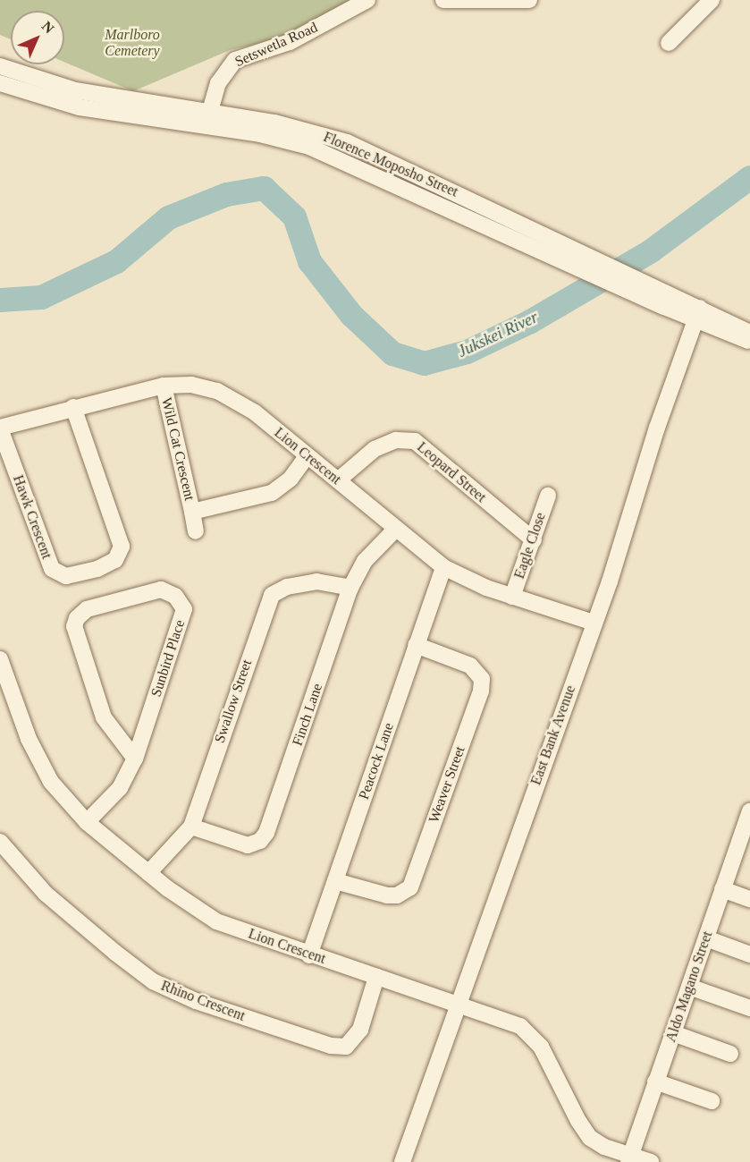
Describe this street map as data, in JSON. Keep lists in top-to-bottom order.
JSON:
{
  "streets": {
    "street": [
      "Setswetla Road",
      "Florence Moposho Street",
      "Wild Cat Crescent",
      "Lion Crescent",
      "Leopard Street",
      "Hawk Crescent",
      "Eagle Close",
      "Sunbird Place",
      "Swallow Street",
      "Finch Lane",
      "East Bank Avenue",
      "Peacock Lane",
      "Weaver Street",
      "Aldo Magano Street",
      "Rhino Crescent"
    ]
  },
  "crossings": [
    ["Setswetla Road", "Florence Moposho Street"],
    ["Florence Moposho Street", "East Bank Avenue"],
    ["Wild Cat Crescent", "Lion Crescent"],
    ["Lion Crescent", "Leopard Street"],
    ["Lion Crescent", "Hawk Crescent"],
    ["Lion Crescent", "Eagle Close"],
    ["Lion Crescent", "Sunbird Place"],
    ["Lion Crescent", "Swallow Street"],
    ["Lion Crescent", "Finch Lane"],
    ["Lion Crescent", "East Bank Avenue"],
    ["Lion Crescent", "Peacock Lane"],
    ["Lion Crescent", "Aldo Magano Street"],
    ["Lion Crescent", "Rhino Crescent"],
    ["Leopard Street", "Eagle Close"],
    ["Swallow Street", "Finch Lane"],
    ["Peacock Lane", "Weaver Street"]
  ],
  "water": ["Jukskei River"],
  "parks": ["Marlboro Cemetery"],
  "north": "top right"
}
